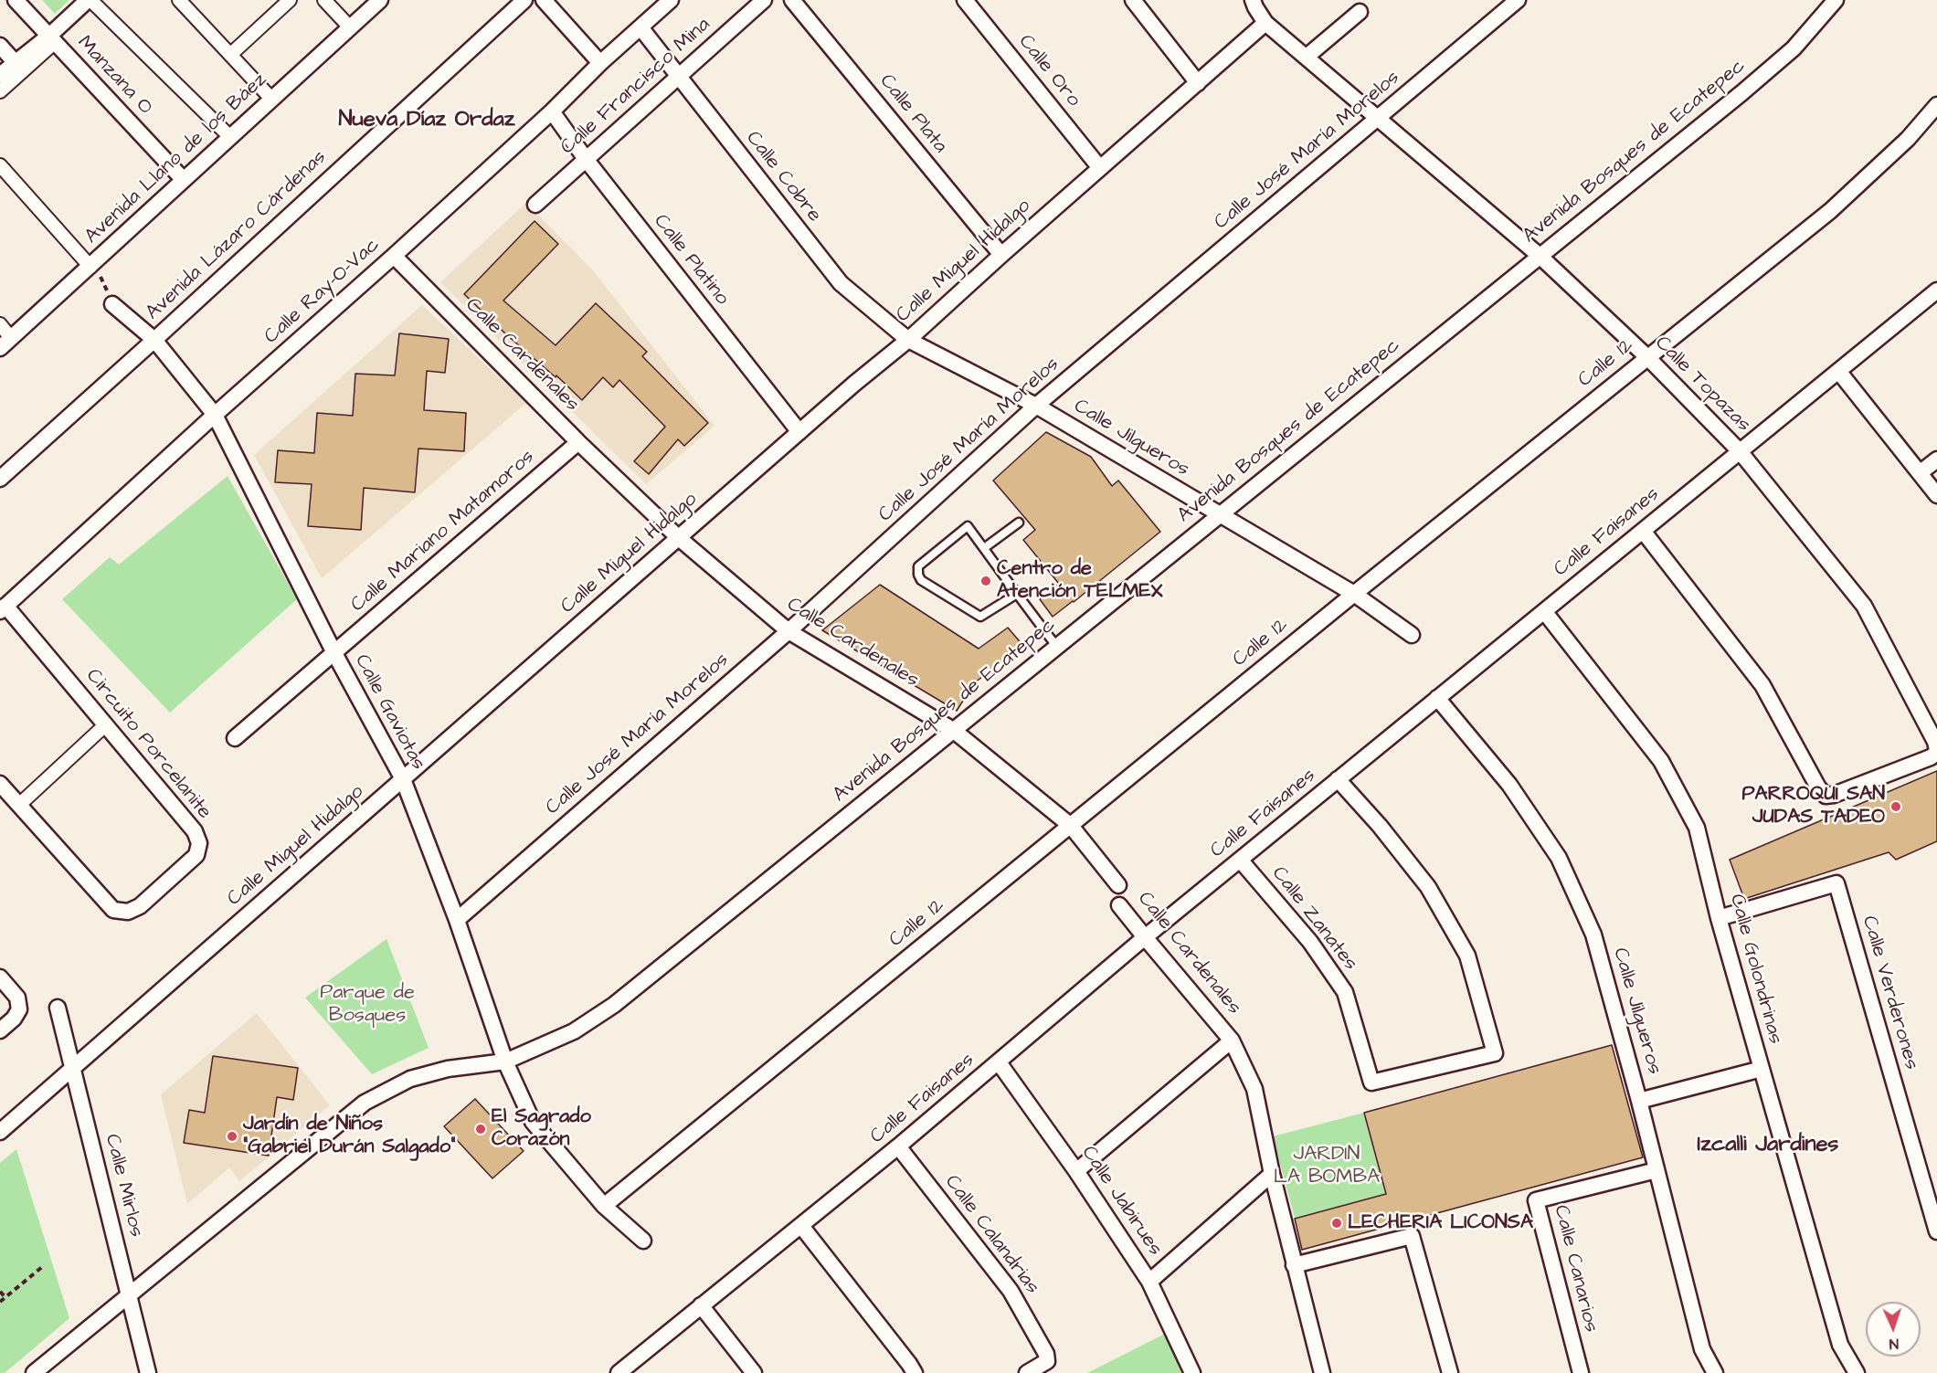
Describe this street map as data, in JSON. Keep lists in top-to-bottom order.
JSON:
{
  "streets": {
    "street": [
      "Calle Oro",
      "Manzana O",
      "Calle Francisco Mina",
      "Calle Plata",
      "Calle José María Morelos",
      "Avenida Bosques de Ecatepec",
      "Avenida Llano de los Báez",
      "Calle Cobre",
      "Avenida Lázaro Cárdenas",
      "Calle Platino",
      "Calle Miguel Hidalgo",
      "Calle Ray-O-Vac",
      "Calle Cardenales",
      "Calle 12",
      "Calle Topazas",
      "Calle Jilgueros",
      "Calle Mariano Matamoros",
      "Calle Faisanes",
      "Calle Gaviotas",
      "Circuito Porcelanite",
      "Calle Zanates",
      "Calle Golondrinas",
      "Calle Verderones",
      "Calle Mirlos",
      "Calle Jabirues",
      "Calle Calandrias",
      "Calle Canarios"
    ]
  },
  "crossings": [
    ["Calle Oro", "Calle Miguel Hidalgo"],
    ["Manzana O", "Avenida Llano de los Báez"],
    ["Calle Francisco Mina", "Calle Cobre"],
    ["Calle Francisco Mina", "Calle Platino"],
    ["Calle Plata", "Calle Miguel Hidalgo"],
    ["Calle José María Morelos", "Calle Cardenales"],
    ["Calle José María Morelos", "Calle Topazas"],
    ["Calle José María Morelos", "Calle Jilgueros"],
    ["Calle José María Morelos", "Calle Gaviotas"],
    ["Avenida Bosques de Ecatepec", "Calle Cardenales"],
    ["Avenida Bosques de Ecatepec", "Calle Topazas"],
    ["Avenida Bosques de Ecatepec", "Calle Jilgueros"],
    ["Avenida Bosques de Ecatepec", "Calle Gaviotas"],
    ["Avenida Bosques de Ecatepec", "Calle Mirlos"],
    ["Calle Cobre", "Calle Miguel Hidalgo"],
    ["Calle Cobre", "Calle Ray-O-Vac"],
    ["Calle Cobre", "Calle Jilgueros"],
    ["Avenida Lázaro Cárdenas", "Calle Gaviotas"],
    ["Calle Platino", "Calle Miguel Hidalgo"],
    ["Calle Platino", "Calle Ray-O-Vac"],
    ["Calle Miguel Hidalgo", "Calle Cardenales"],
    ["Calle Miguel Hidalgo", "Calle Topazas"],
    ["Calle Miguel Hidalgo", "Calle Jilgueros"],
    ["Calle Miguel Hidalgo", "Calle Gaviotas"],
    ["Calle Miguel Hidalgo", "Calle Mirlos"],
    ["Calle Ray-O-Vac", "Calle Cardenales"],
    ["Calle Ray-O-Vac", "Calle Gaviotas"],
    ["Calle Ray-O-Vac", "Circuito Porcelanite"],
    ["Calle Cardenales", "Calle 12"],
    ["Calle Cardenales", "Calle Mariano Matamoros"],
    ["Calle Cardenales", "Calle Faisanes"],
    ["Calle 12", "Calle Topazas"],
    ["Calle 12", "Calle Jilgueros"],
    ["Calle 12", "Calle Gaviotas"],
    ["Calle Topazas", "Calle Faisanes"],
    ["Calle Jilgueros", "Calle Faisanes"],
    ["Calle Jilgueros", "Calle Canarios"],
    ["Calle Mariano Matamoros", "Calle Gaviotas"],
    ["Calle Faisanes", "Calle Zanates"],
    ["Calle Faisanes", "Calle Golondrinas"],
    ["Calle Faisanes", "Calle Jabirues"],
    ["Calle Faisanes", "Calle Calandrias"],
    ["Calle Golondrinas", "Calle Verderones"]
  ],
  "districts": ["Nueva Díaz Ordaz", "Izcalli Jardines"],
  "parks": ["Parque de Bosques", "JARDIN LA BOMBA"],
  "places": [
    "Centro de Atención TELMEX",
    "PARROQUI SAN JUDAS TADEO",
    "El Sagrado Corazón",
    "Jardín de Niños \"Gabriel Durán Salgado\"",
    "LECHERIA LICONSA"
  ],
  "north": "bottom"
}
